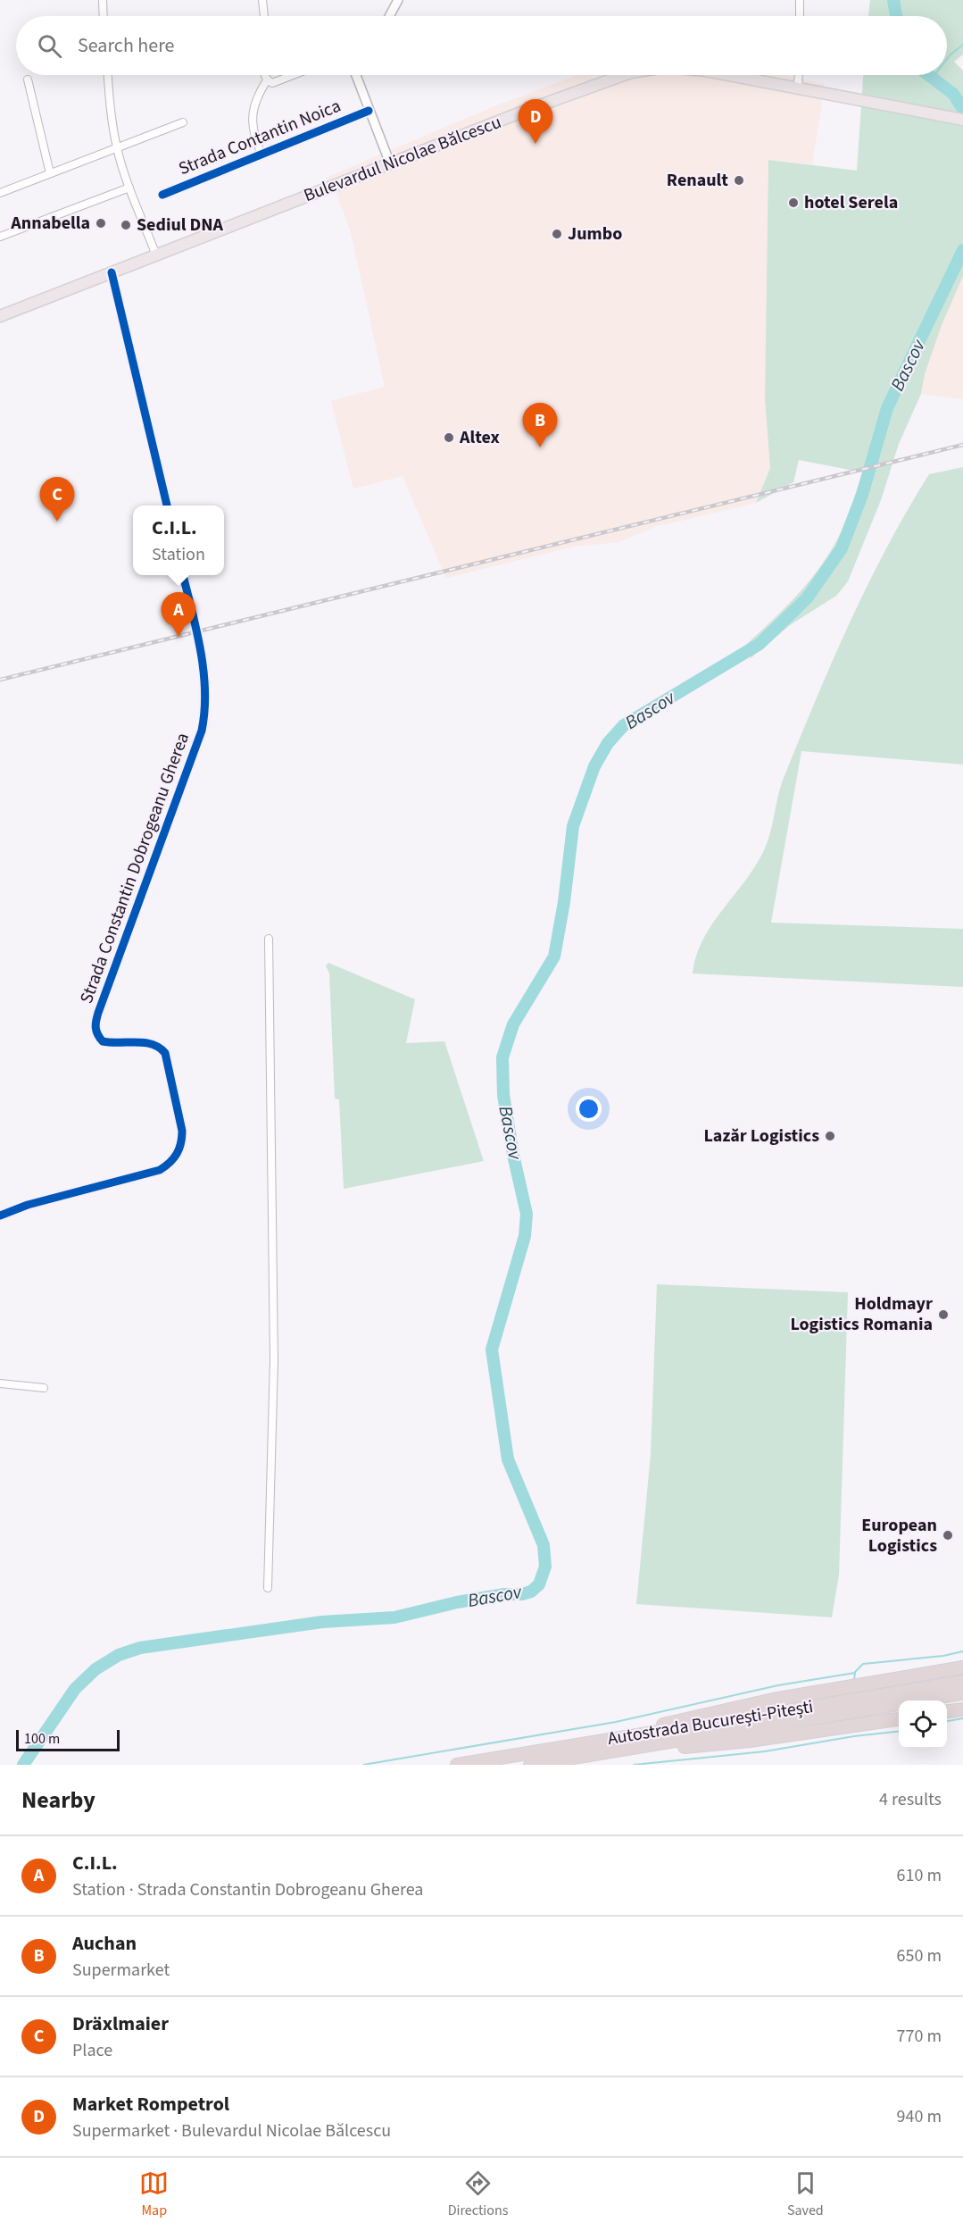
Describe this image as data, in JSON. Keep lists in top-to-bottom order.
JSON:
{
  "streets": {
    "highway": ["Autostrada București-Pitești"],
    "main road": ["Bulevardul Nicolae Bălcescu"],
    "street": ["Strada Contantin Noica", "Strada Constantin Dobrogeanu Gherea"]
  },
  "water": ["Bascov"],
  "places": [
    "Renault",
    "hotel Serela",
    "Annabella",
    "Sediul DNA",
    "Jumbo",
    "Altex",
    "Lazăr Logistics",
    "Holdmayr Logistics Romania",
    "European Logistics"
  ],
  "scale_bar": "100 m",
  "page": {
    "search": "Search here",
    "pins": [
      "D",
      "B",
      "C",
      "A"
    ],
    "popup": ["C.I.L.", "Station"],
    "scale": "100 m",
    "heading": ["Nearby", "4 results"],
    "list": [
      {
        "mark": "A",
        "name": "C.I.L.",
        "note": "Station · Strada Constantin Dobrogeanu Gherea",
        "value": "610 m"
      },
      {
        "mark": "B",
        "name": "Auchan",
        "note": "Supermarket",
        "value": "650 m"
      },
      {
        "mark": "C",
        "name": "Dräxlmaier",
        "note": "Place",
        "value": "770 m"
      },
      {
        "mark": "D",
        "name": "Market Rompetrol",
        "note": "Supermarket · Bulevardul Nicolae Bălcescu",
        "value": "940 m"
      }
    ],
    "nav": ["Map", "Directions", "Saved"]
  }
}
